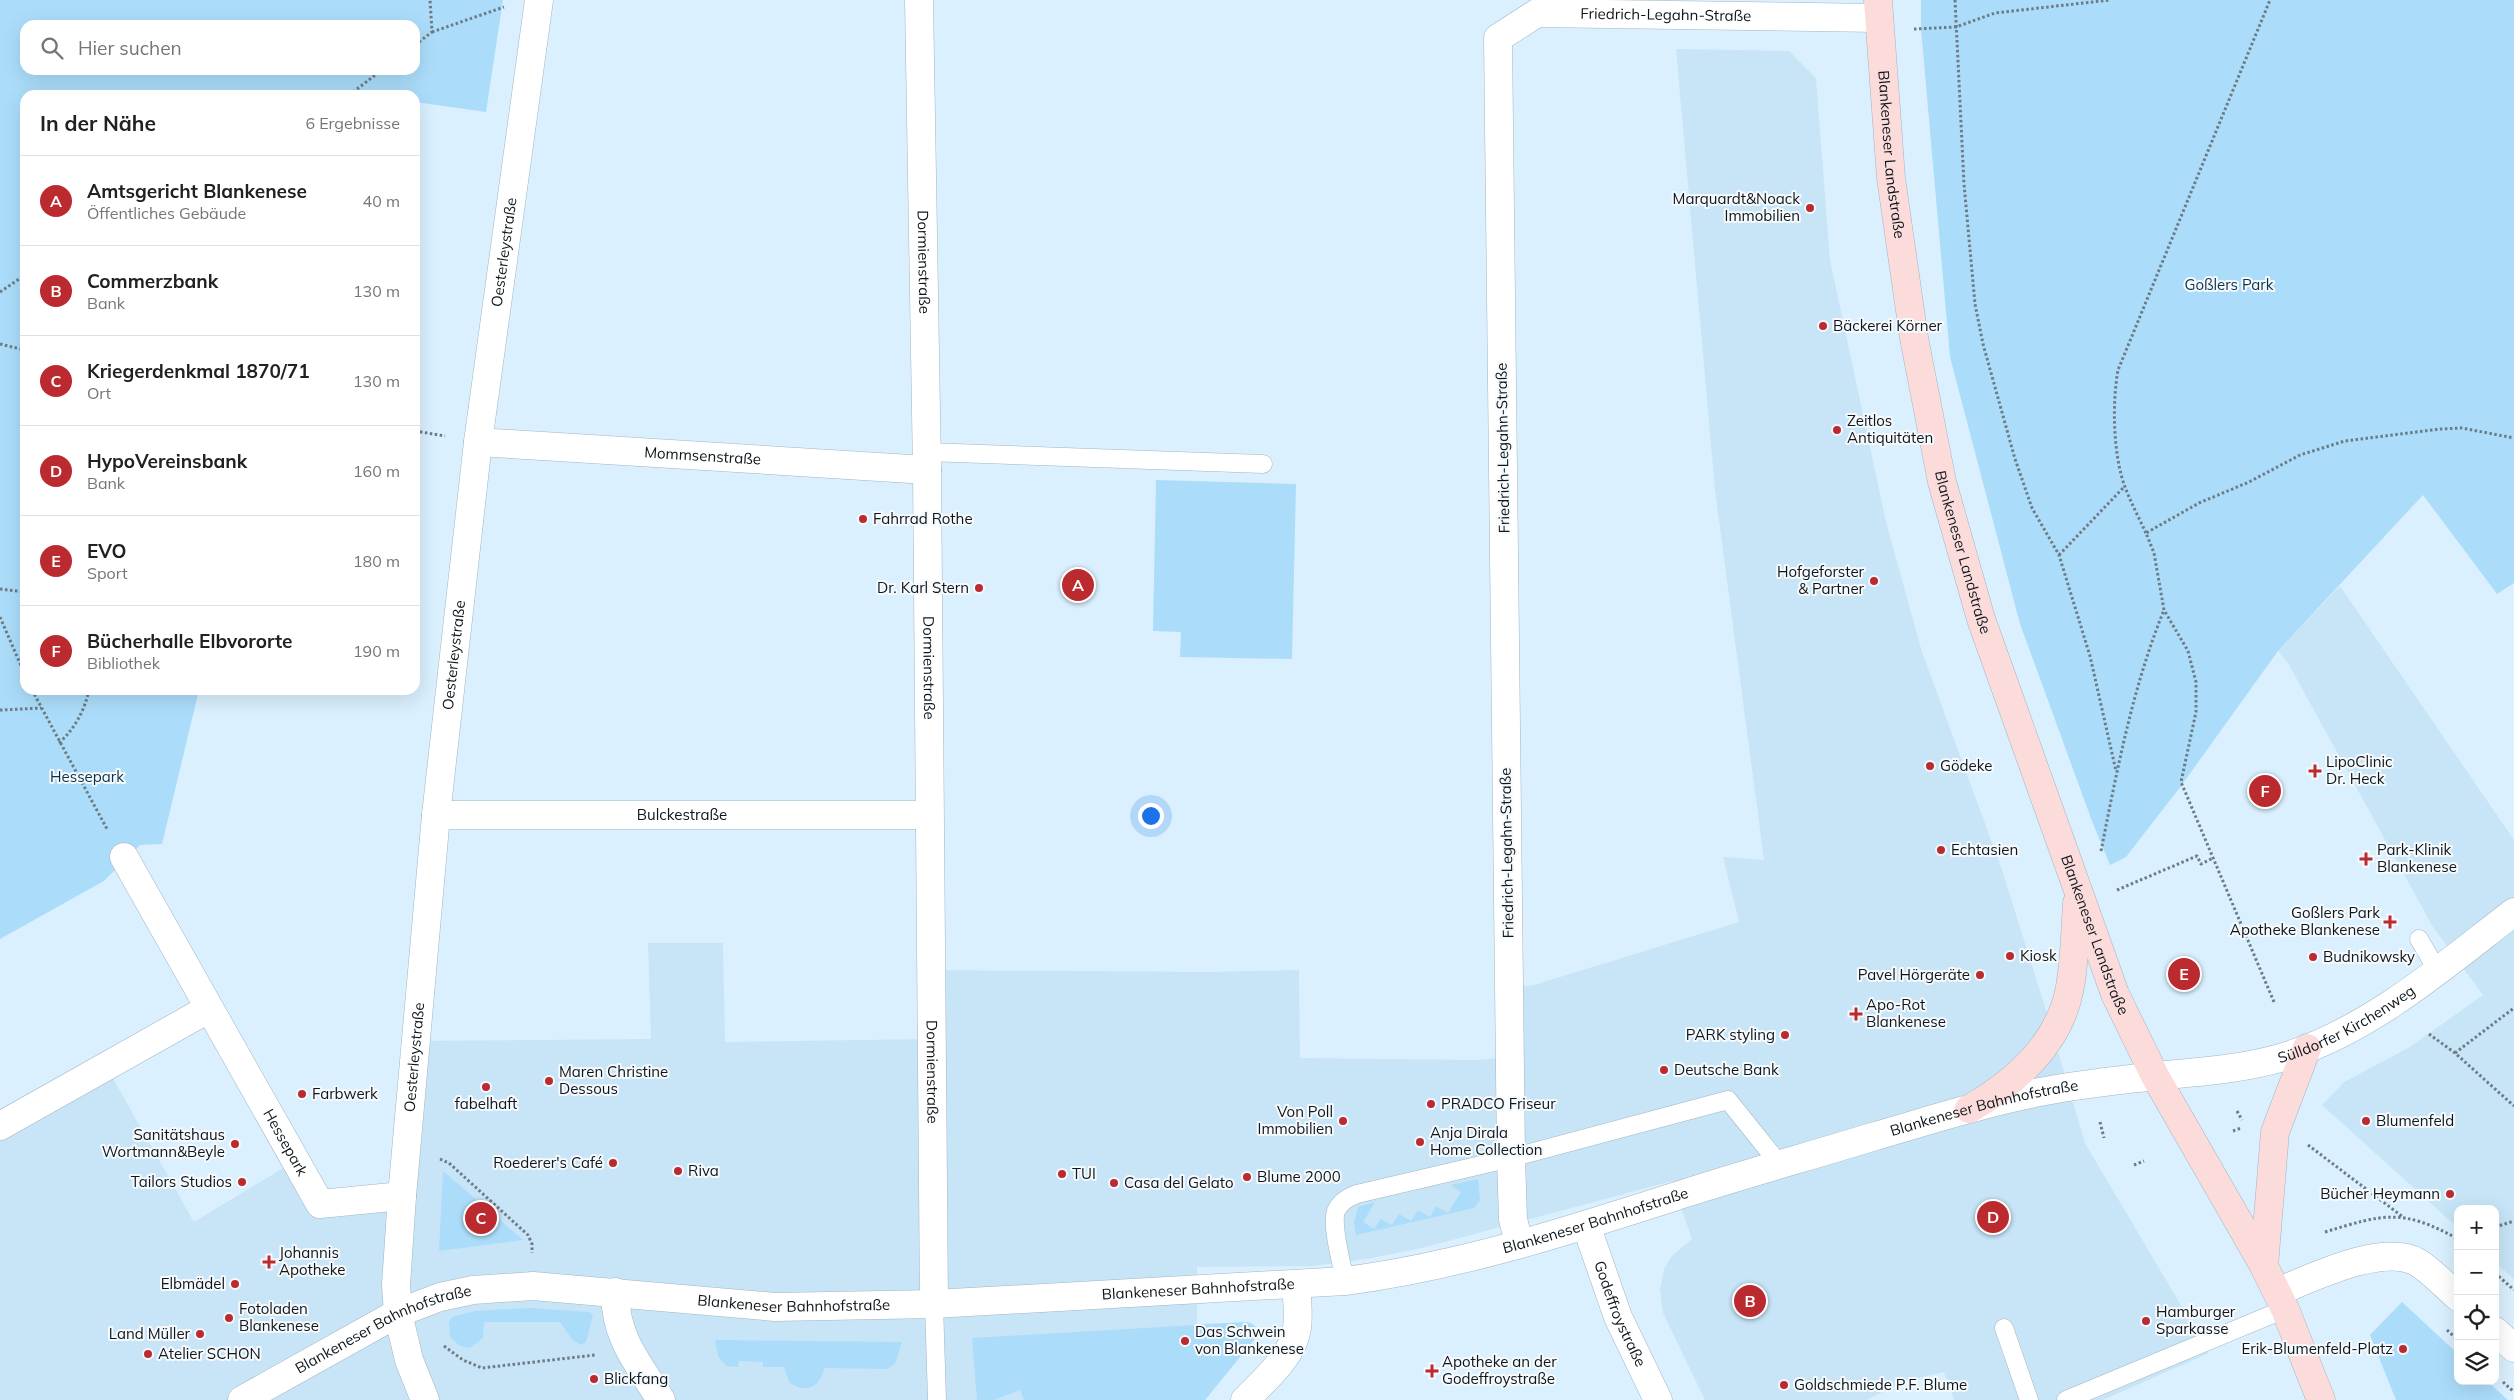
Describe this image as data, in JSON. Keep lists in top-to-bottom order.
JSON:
{
  "streets": {
    "main road": ["Blankeneser Landstraße"],
    "street": [
      "Friedrich-Legahn-Straße",
      "Oesterleystraße",
      "Dormienstraße",
      "Mommsenstraße",
      "Bulckestraße",
      "Sülldorfer Kirchenweg",
      "Blankeneser Bahnhofstraße",
      "Hessepark",
      "Godeffroystraße"
    ]
  },
  "crossings": [
    ["Friedrich-Legahn-Straße", "Blankeneser Landstraße"],
    ["Friedrich-Legahn-Straße", "Blankeneser Bahnhofstraße"],
    ["Blankeneser Landstraße", "Sülldorfer Kirchenweg"],
    ["Blankeneser Landstraße", "Blankeneser Bahnhofstraße"],
    ["Oesterleystraße", "Mommsenstraße"],
    ["Oesterleystraße", "Bulckestraße"],
    ["Oesterleystraße", "Blankeneser Bahnhofstraße"],
    ["Oesterleystraße", "Hessepark"],
    ["Dormienstraße", "Mommsenstraße"],
    ["Dormienstraße", "Bulckestraße"],
    ["Dormienstraße", "Blankeneser Bahnhofstraße"],
    ["Sülldorfer Kirchenweg", "Blankeneser Bahnhofstraße"],
    ["Blankeneser Bahnhofstraße", "Godeffroystraße"]
  ],
  "parks": ["Goßlers Park", "Hessepark"],
  "places": {
    "other": [
      "Marquardt&Noack Immobilien",
      "Bäckerei Körner",
      "Zeitlos Antiquitäten",
      "Fahrrad Rothe",
      "Hofgeforster & Partner",
      "Dr. Karl Stern",
      "Gödeke",
      "Echtasien",
      "Kiosk",
      "Budnikowsky",
      "Pavel Hörgeräte",
      "PARK styling",
      "Deutsche Bank",
      "Maren Christine Dessous",
      "fabelhaft",
      "Farbwerk",
      "PRADCO Friseur",
      "Von Poll Immobilien",
      "Blumenfeld",
      "Anja Dirala Home Collection",
      "Sanitätshaus Wortmann&Beyle",
      "Roederer's Café",
      "Riva",
      "TUI",
      "Blume 2000",
      "Tailors Studios",
      "Casa del Gelato",
      "Bücher Heymann",
      "Elbmädel",
      "Fotoladen Blankenese",
      "Hamburger Sparkasse",
      "Land Müller",
      "Das Schwein von Blankenese",
      "Erik-Blumenfeld-Platz",
      "Atelier SCHON",
      "Blickfang",
      "Goldschmiede P.F. Blume"
    ],
    "health": [
      "LipoClinic Dr. Heck",
      "Park-Klinik Blankenese",
      "Goßlers Park Apotheke Blankenese",
      "Apo-Rot Blankenese",
      "Johannis Apotheke",
      "Apotheke an der Godeffroystraße"
    ]
  },
  "page": {
    "search": "Hier suchen",
    "heading": ["In der Nähe", "6 Ergebnisse"],
    "list": [
      {
        "mark": "A",
        "name": "Amtsgericht Blankenese",
        "note": "Öffentliches Gebäude",
        "value": "40 m"
      },
      {
        "mark": "B",
        "name": "Commerzbank",
        "note": "Bank",
        "value": "130 m"
      },
      {
        "mark": "C",
        "name": "Kriegerdenkmal 1870/71",
        "note": "Ort",
        "value": "130 m"
      },
      {
        "mark": "D",
        "name": "HypoVereinsbank",
        "note": "Bank",
        "value": "160 m"
      },
      {
        "mark": "E",
        "name": "EVO",
        "note": "Sport",
        "value": "180 m"
      },
      {
        "mark": "F",
        "name": "Bücherhalle Elbvororte",
        "note": "Bibliothek",
        "value": "190 m"
      }
    ],
    "pins": [
      "A",
      "F",
      "E",
      "D",
      "C",
      "B"
    ],
    "map_buttons": ["+", "−"]
  }
}
